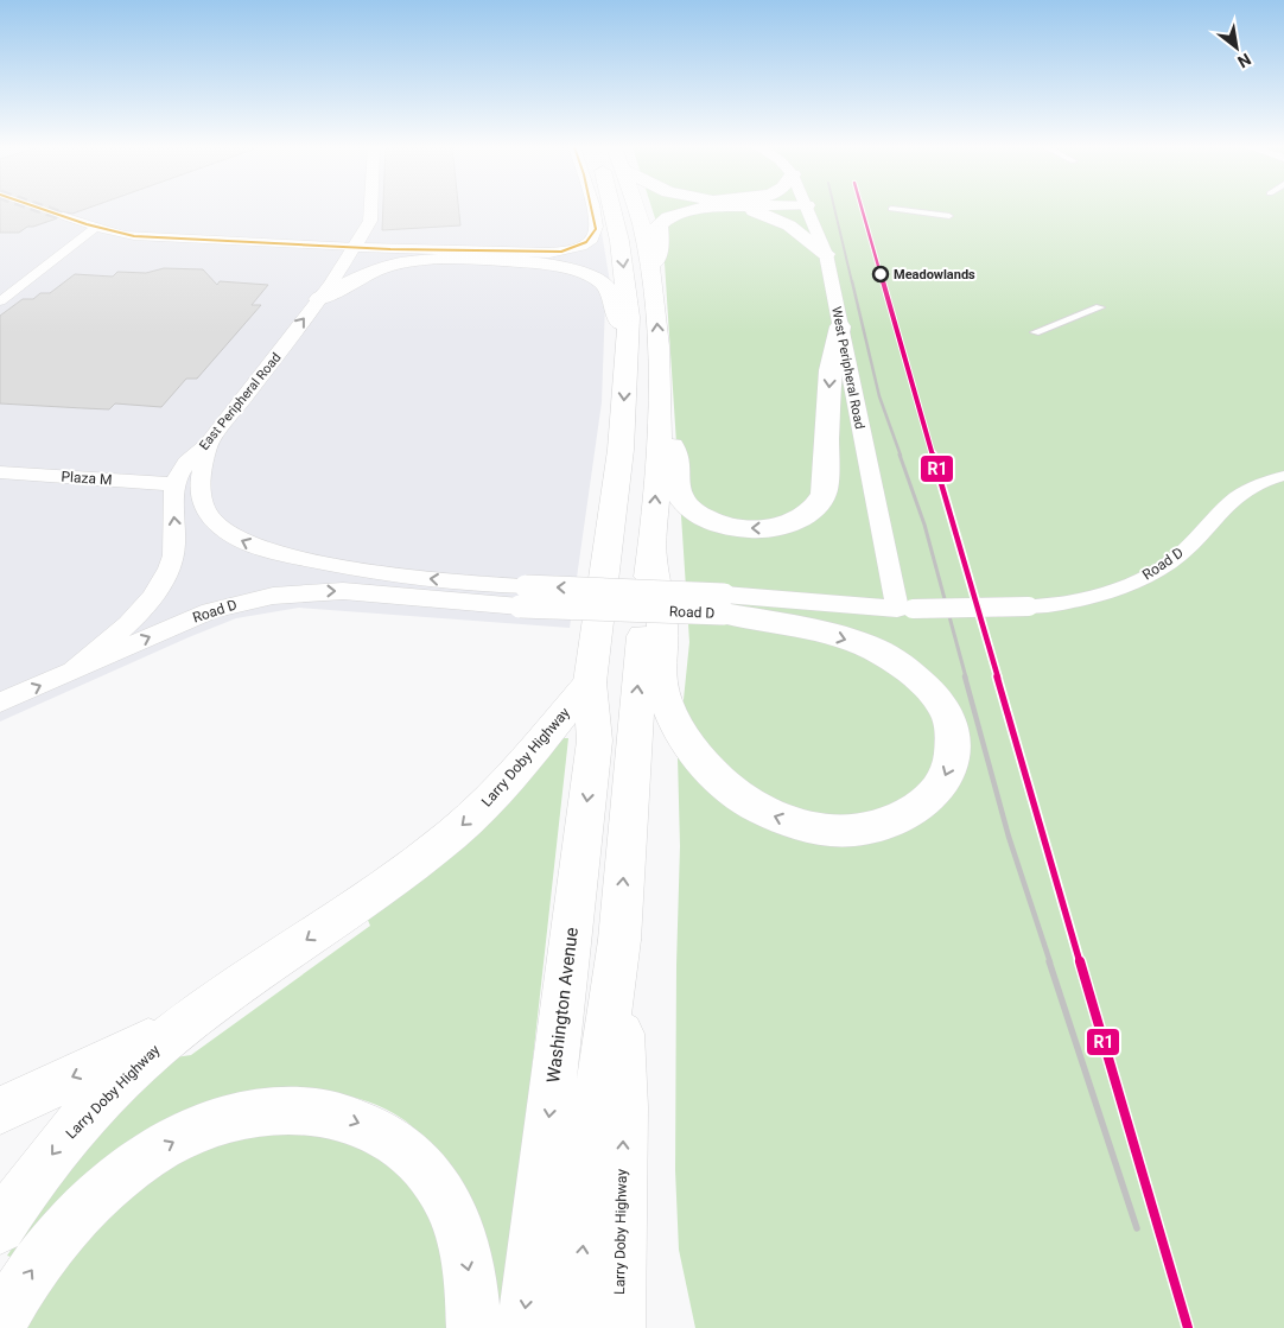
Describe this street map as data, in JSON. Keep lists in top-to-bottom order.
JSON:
{
  "streets": {
    "main road": ["Larry Doby Highway", "Washington Avenue"],
    "street": [
      "West Peripheral Road",
      "East Peripheral Road",
      "Plaza M",
      "Road D"
    ]
  },
  "crossings": [
    ["West Peripheral Road", "Road D"],
    ["East Peripheral Road", "Plaza M"],
    ["East Peripheral Road", "Road D"],
    ["Larry Doby Highway", "Washington Avenue"]
  ],
  "one_way": ["East Peripheral Road"],
  "places": ["Meadowlands"],
  "lines": ["transit line R1"],
  "north": "bottom right"
}
